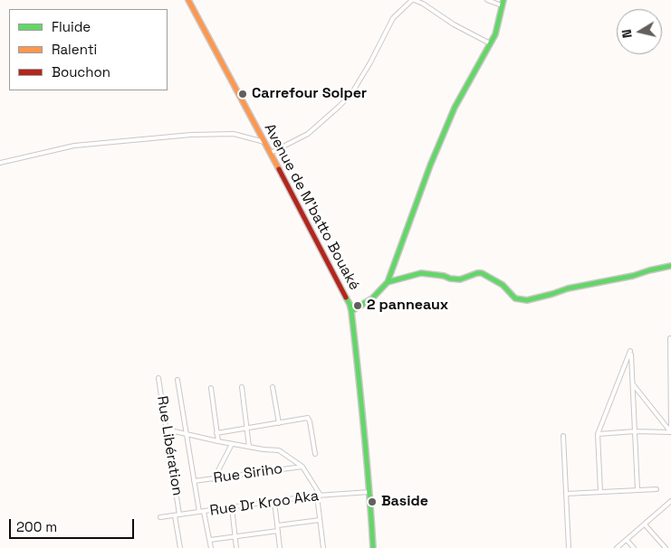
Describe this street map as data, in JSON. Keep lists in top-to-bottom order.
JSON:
{
  "streets": {
    "street": [
      "Avenue de M'batto Bouaké",
      "Rue Libération",
      "Rue Siriho",
      "Rue Dr Kroo Aka"
    ]
  },
  "crossings": [
    ["Avenue de M'batto Bouaké", "Rue Dr Kroo Aka"],
    ["Rue Libération", "Rue Dr Kroo Aka"]
  ],
  "places": ["Carrefour Solper", "2 panneaux", "Baside"],
  "legend": ["Fluide", "Ralenti", "Bouchon"],
  "scale_bar": "200 m",
  "north": "left"
}
